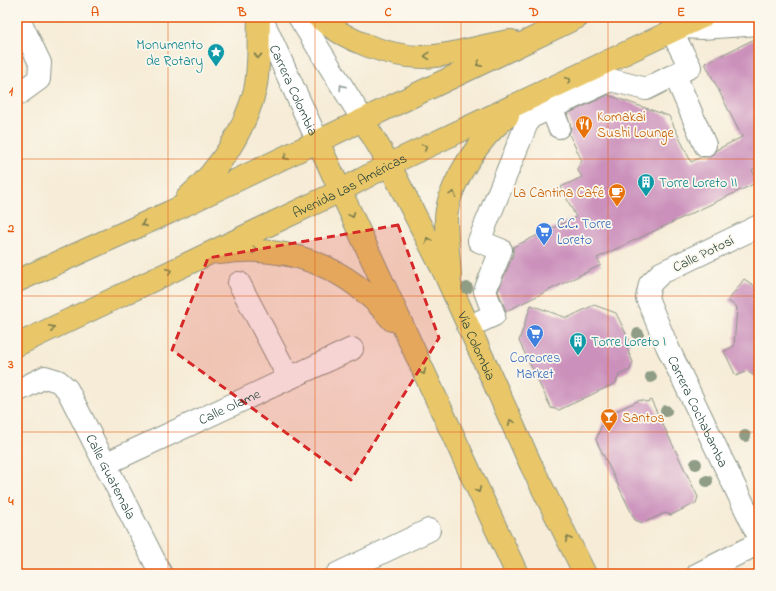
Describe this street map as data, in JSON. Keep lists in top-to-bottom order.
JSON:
{
  "streets": {
    "main road": ["Avenida Las Américas", "Vía Colombia"],
    "street": [
      "Carrera Colombia",
      "Calle Potosí",
      "Calle Olame",
      "Carrera Cochabamba",
      "Calle Guatemala"
    ]
  },
  "crossings": [
    ["Avenida Las Américas", "Vía Colombia"],
    ["Calle Potosí", "Carrera Cochabamba"],
    ["Calle Olame", "Calle Guatemala"]
  ],
  "places": {
    "place": ["Monumento de Rotary"],
    "restaurant": ["Komakai Sushi Lounge"],
    "building": ["Torre Loreto II", "Torre Loreto I"],
    "cafe": ["La Cantina Café"],
    "supermarket": ["C.C. Torre Loreto", "Corcores Market"],
    "bar": ["Santos"]
  },
  "grid": {
    "columns": [
      "A",
      "B",
      "C",
      "D",
      "E"
    ],
    "rows": [
      "1",
      "2",
      "3",
      "4"
    ]
  }
}
